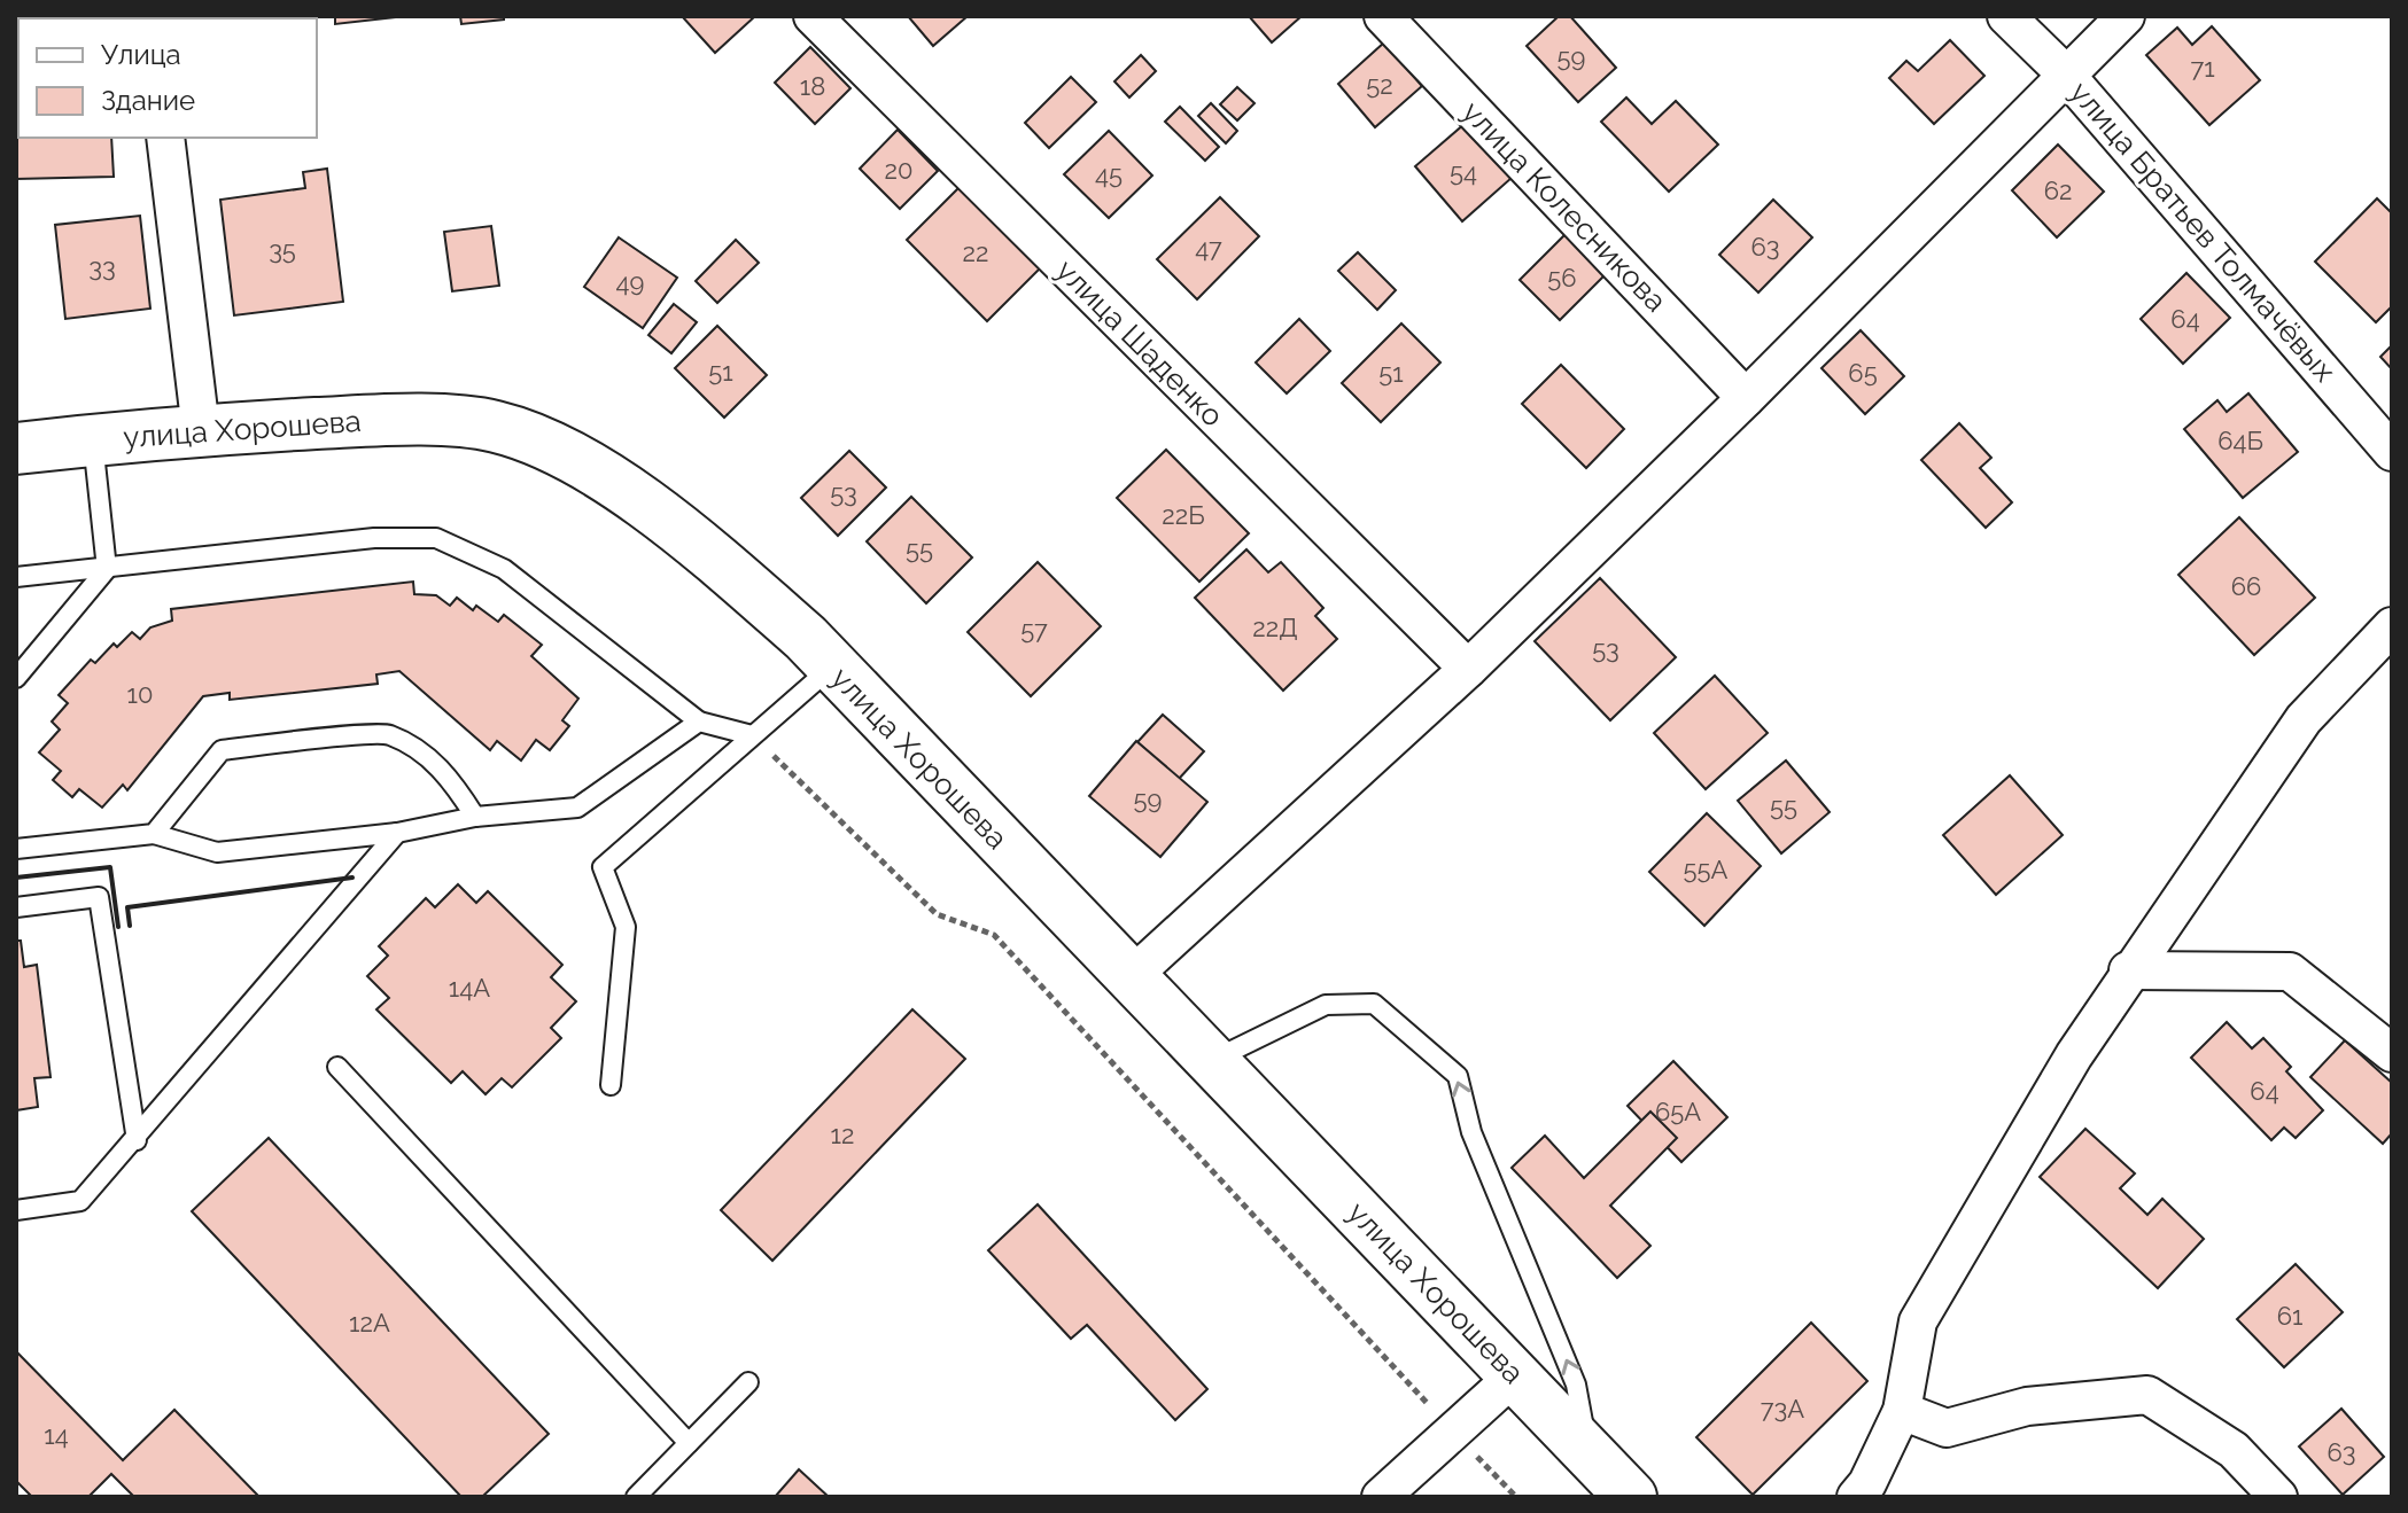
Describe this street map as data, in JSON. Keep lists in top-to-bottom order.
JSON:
{
  "streets": {
    "main road": ["улица Хорошева"],
    "street": ["улица Колесникова", "улица Братьев Толмачёвых", "улица Шаденко"]
  },
  "house_numbers": [
    "59",
    "71",
    "52",
    "18",
    "20",
    "54",
    "45",
    "62",
    "63",
    "47",
    "35",
    "22",
    "33",
    "56",
    "49",
    "64",
    "51",
    "51",
    "65",
    "64Б",
    "53",
    "22Б",
    "55",
    "66",
    "22Д",
    "57",
    "53",
    "10",
    "59",
    "55",
    "55А",
    "14А",
    "64",
    "65А",
    "12",
    "61",
    "12А",
    "73А",
    "14",
    "63"
  ],
  "legend": ["Улица", "Здание"]
}
